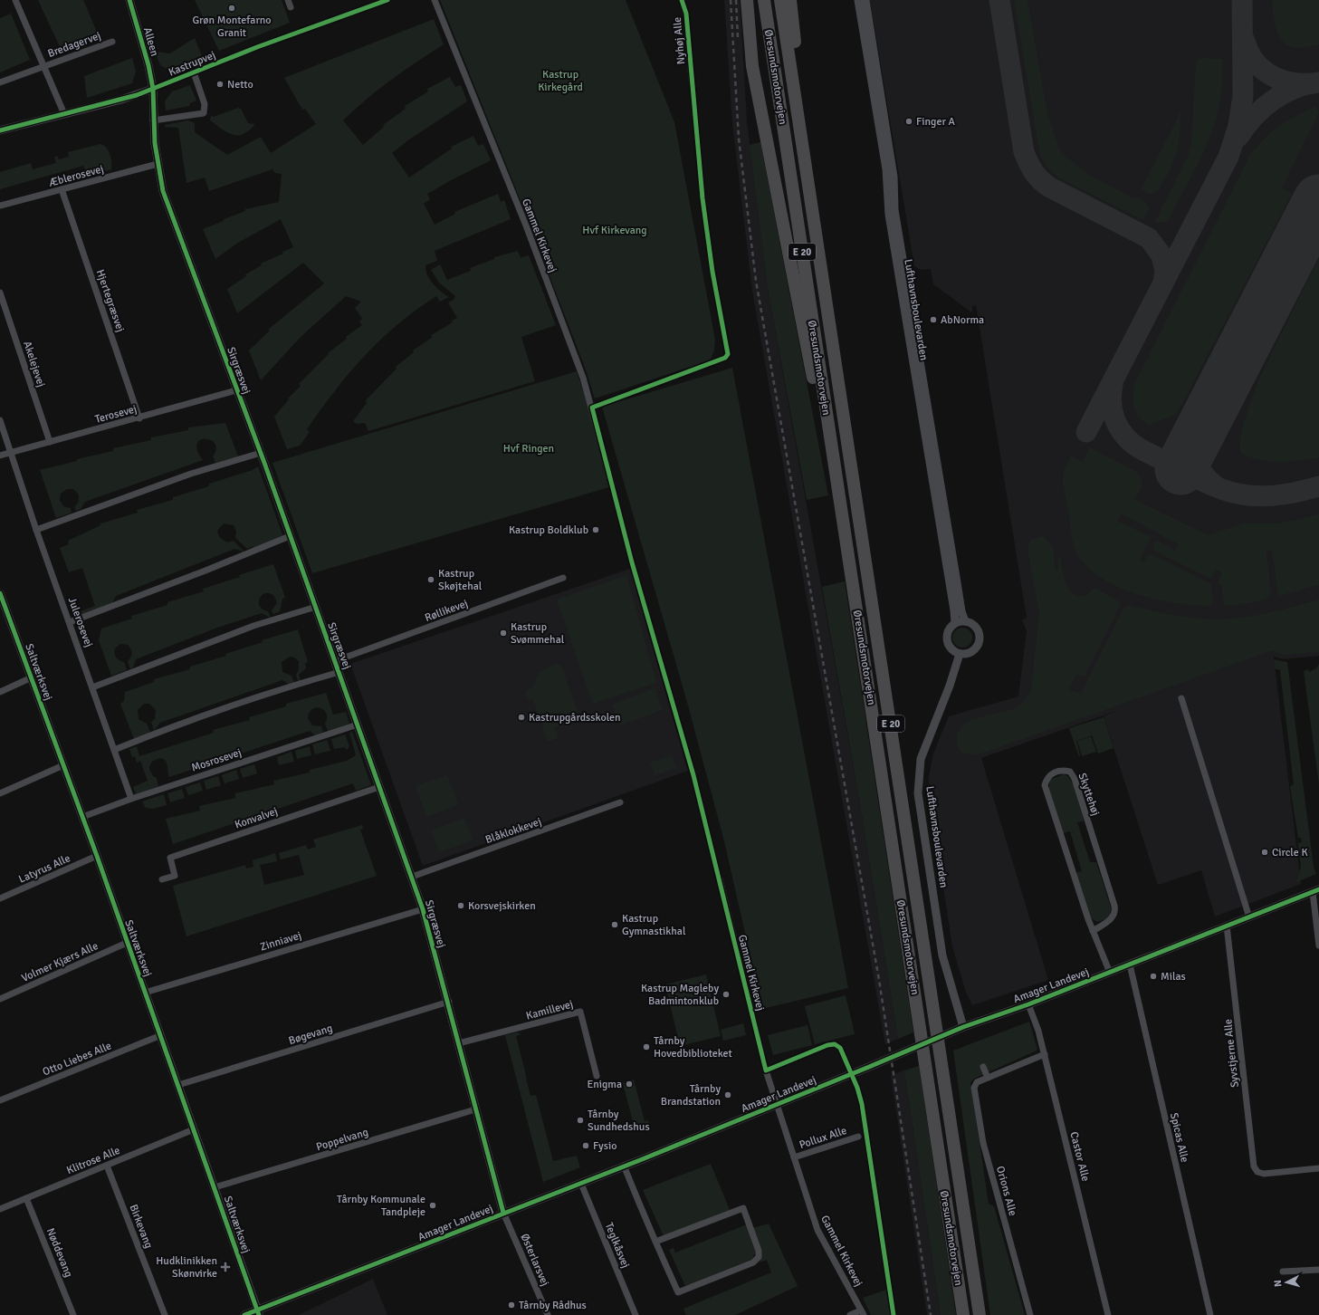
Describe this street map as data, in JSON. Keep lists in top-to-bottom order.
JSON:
{
  "streets": {
    "highway": ["Øresundsmotorvejen", "E 20"],
    "street": [
      "Nyhøj Alle",
      "Alleen",
      "Bredagervej",
      "Kastrupvej",
      "Æblerosevej",
      "Gammel Kirkevej",
      "Hjertegræsvej",
      "Lufthavnsboulevarden",
      "Akelejevej",
      "Sirgræsvej",
      "Terosevej",
      "Røllikevej",
      "Julerosevej",
      "Saltværksvej",
      "Mosrosevej",
      "Skyttehøj",
      "Konvalvej",
      "Blåklokkevej",
      "Latyrus Alle",
      "Zinniavej",
      "Volmer Kjærs Alle",
      "Amager Landevej",
      "Kamillevej",
      "Bøgevang",
      "Syvstjerne Alle",
      "Otto Liebes Alle",
      "Pollux Alle",
      "Spicas Alle",
      "Poppelvang",
      "Castor Alle",
      "Klitrose Alle",
      "Orions Alle",
      "Birkevang",
      "Teglkåsvej",
      "Nøddevang",
      "Østerlarsvej"
    ]
  },
  "crossings": [
    ["Alleen", "Kastrupvej"],
    ["Alleen", "Sirgræsvej"],
    ["Bredagervej", "Kastrupvej"],
    ["Kastrupvej", "Sirgræsvej"],
    ["Æblerosevej", "Hjertegræsvej"],
    ["Æblerosevej", "Sirgræsvej"],
    ["Gammel Kirkevej", "Amager Landevej"],
    ["Gammel Kirkevej", "Pollux Alle"],
    ["Hjertegræsvej", "Terosevej"],
    ["Lufthavnsboulevarden", "Amager Landevej"],
    ["Akelejevej", "Terosevej"],
    ["Sirgræsvej", "Terosevej"],
    ["Sirgræsvej", "Røllikevej"],
    ["Sirgræsvej", "Julerosevej"],
    ["Sirgræsvej", "Mosrosevej"],
    ["Sirgræsvej", "Konvalvej"],
    ["Sirgræsvej", "Blåklokkevej"],
    ["Sirgræsvej", "Zinniavej"],
    ["Sirgræsvej", "Amager Landevej"],
    ["Sirgræsvej", "Kamillevej"],
    ["Sirgræsvej", "Bøgevang"],
    ["Sirgræsvej", "Poppelvang"],
    ["Sirgræsvej", "Østerlarsvej"],
    ["Terosevej", "Julerosevej"],
    ["Julerosevej", "Mosrosevej"],
    ["Saltværksvej", "Mosrosevej"],
    ["Saltværksvej", "Latyrus Alle"],
    ["Saltværksvej", "Zinniavej"],
    ["Saltværksvej", "Volmer Kjærs Alle"],
    ["Saltværksvej", "Amager Landevej"],
    ["Saltværksvej", "Bøgevang"],
    ["Saltværksvej", "Otto Liebes Alle"],
    ["Saltværksvej", "Poppelvang"],
    ["Saltværksvej", "Klitrose Alle"],
    ["Skyttehøj", "Amager Landevej"],
    ["Amager Landevej", "Syvstjerne Alle"],
    ["Amager Landevej", "Spicas Alle"],
    ["Amager Landevej", "Castor Alle"],
    ["Amager Landevej", "Teglkåsvej"],
    ["Amager Landevej", "Østerlarsvej"],
    ["Castor Alle", "Orions Alle"],
    ["Klitrose Alle", "Birkevang"],
    ["Klitrose Alle", "Nøddevang"]
  ],
  "parks": ["Kastrup Kirkegård", "Hvf Kirkevang", "Hvf Ringen"],
  "places": {
    "other": [
      "Grøn Montefarno Granit",
      "Netto",
      "Finger A",
      "AbNorma",
      "Kastrup Boldklub",
      "Kastrup Skøjtehal",
      "Kastrup Svømmehal",
      "Kastrupgårdsskolen",
      "Circle K",
      "Korsvejskirken",
      "Kastrup Gymnastikhal",
      "Milas",
      "Kastrup Magleby Badmintonklub",
      "Tårnby Hovedbiblioteket",
      "Enigma",
      "Tårnby Brandstation",
      "Tårnby Sundhedshus",
      "Fysio",
      "Tårnby Kommunale Tandpleje",
      "Tårnby Rådhus"
    ],
    "health": ["Hudklinikken Skønvirke"]
  },
  "north": "left"
}
